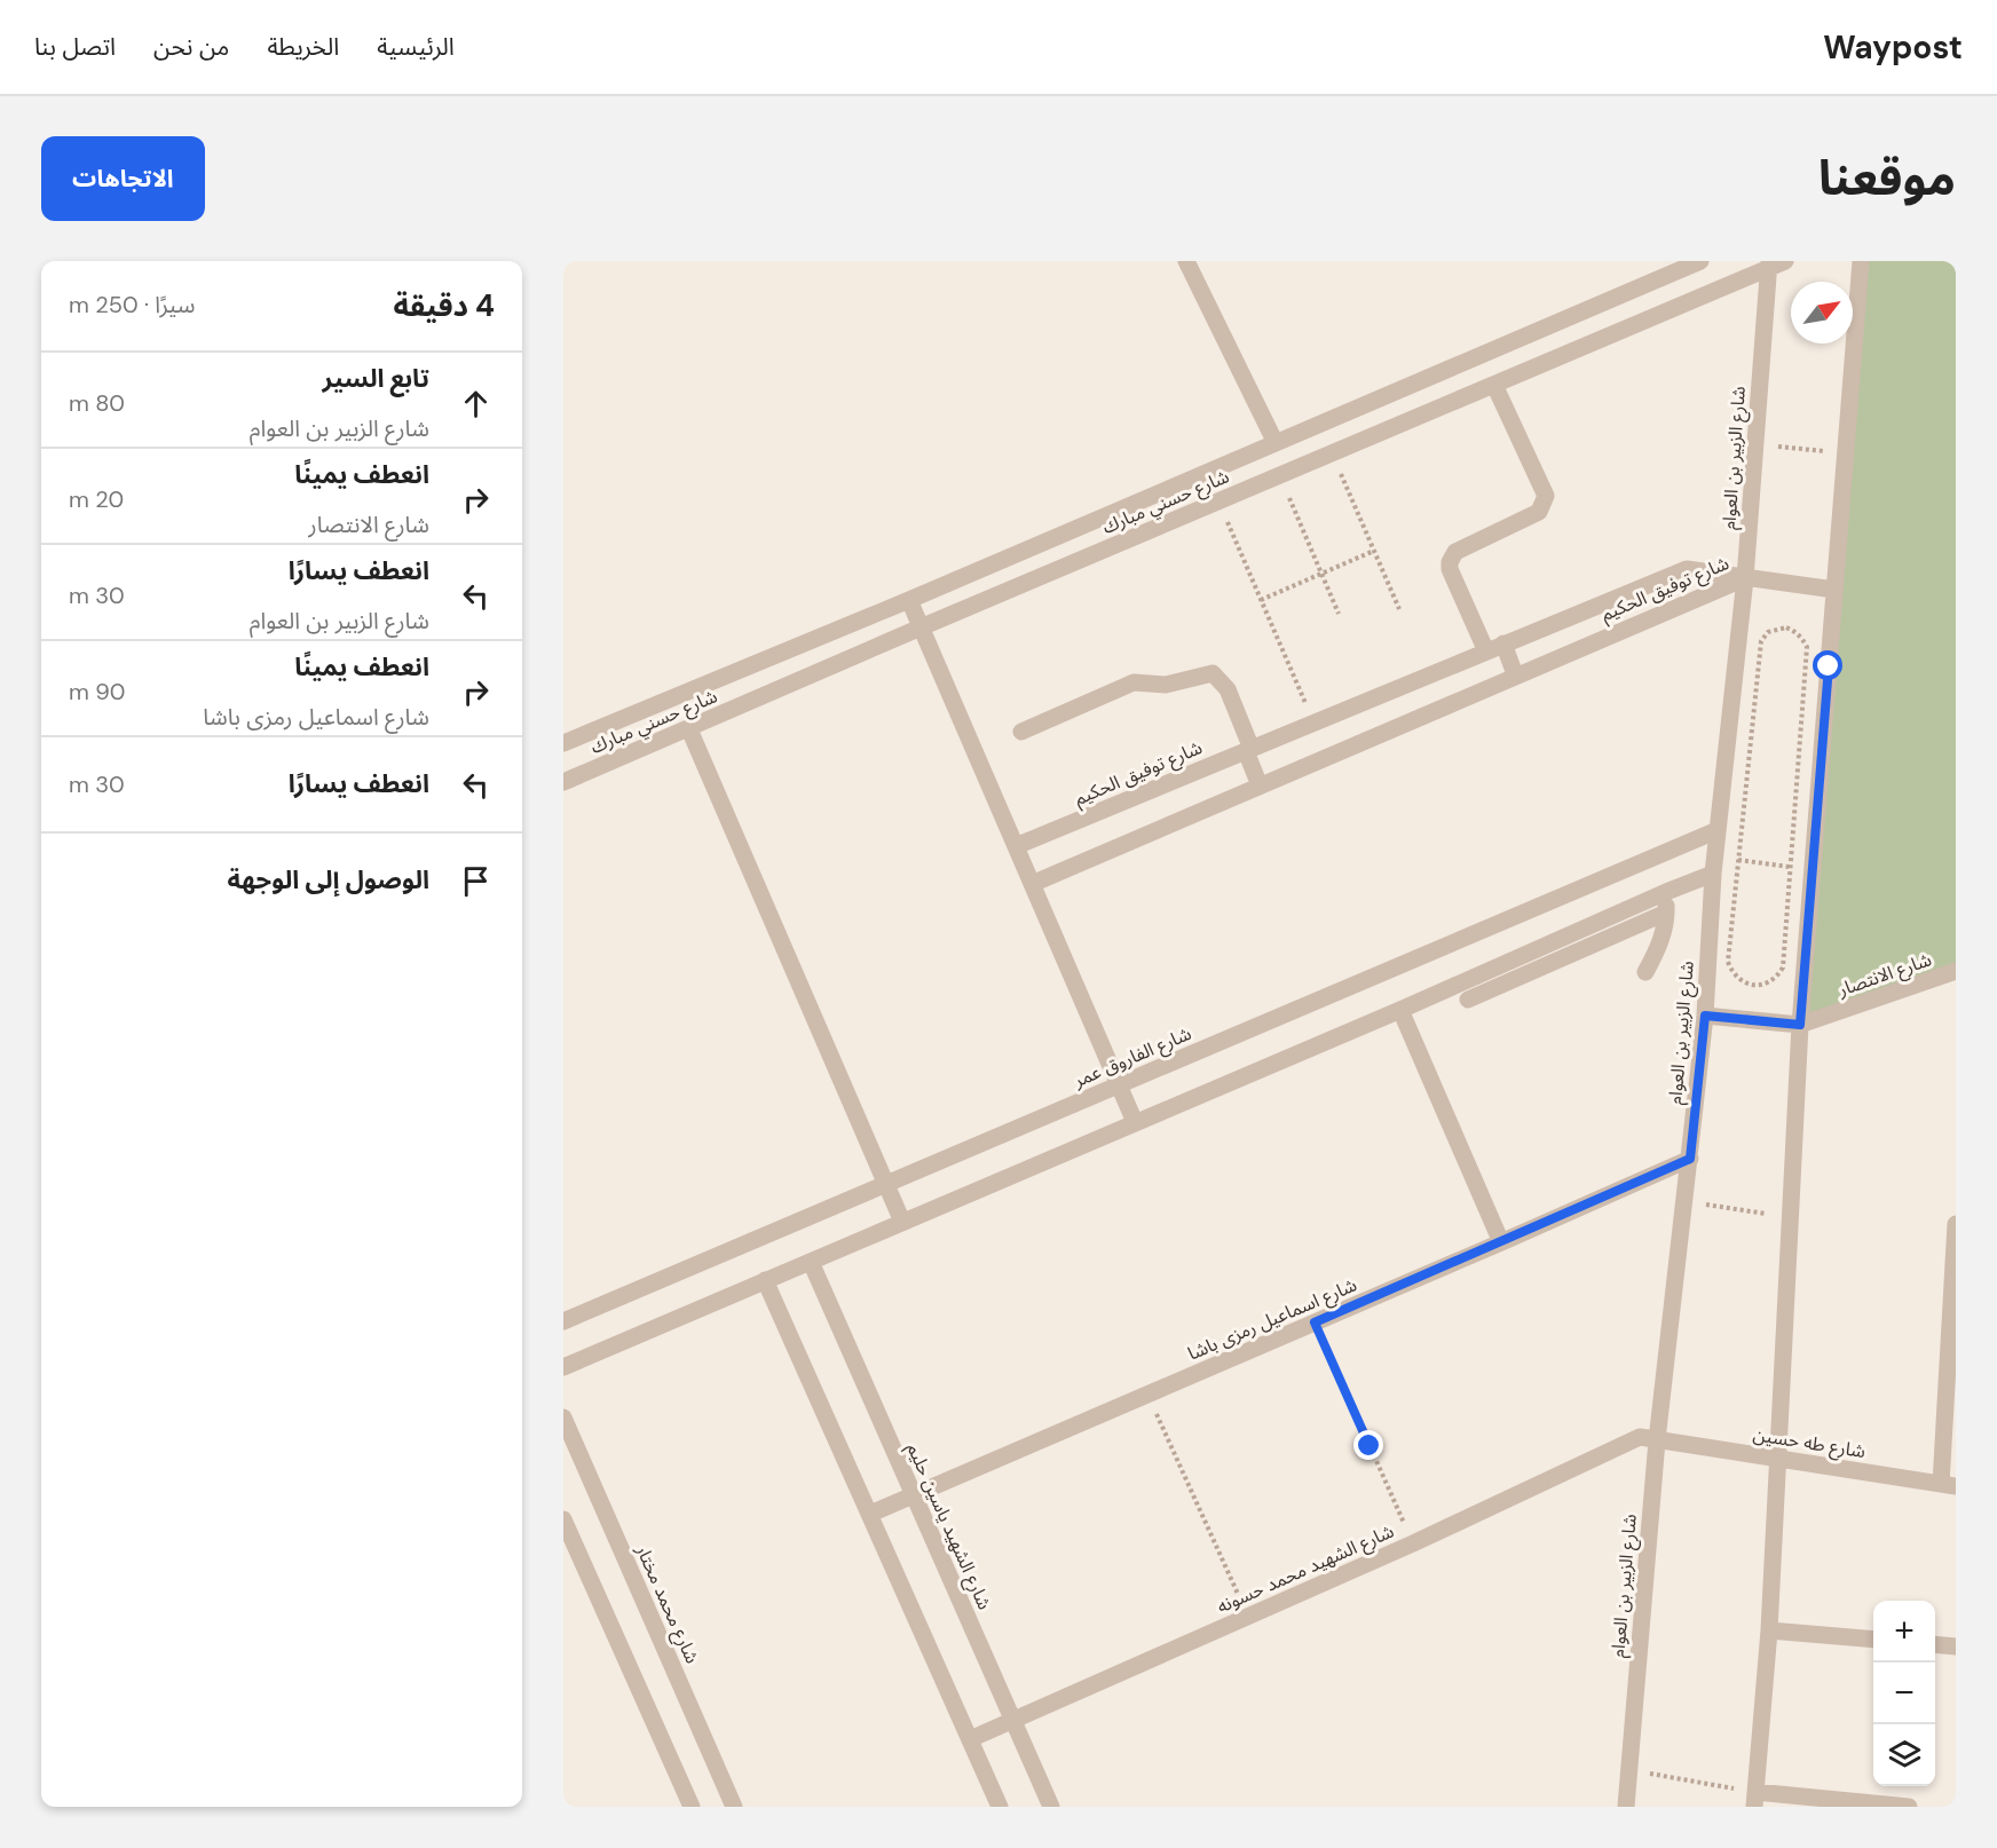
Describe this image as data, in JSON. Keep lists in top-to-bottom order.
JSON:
{
  "streets": {
    "street": [
      "شارع الزبير بن العوام",
      "شارع حسني مبارك",
      "شارع توفيق الحكيم",
      "شارع الانتصار",
      "شارع الفاروق عمر",
      "شارع اسماعيل رمزى باشا",
      "شارع طه حسين",
      "شارع الشهيد ياسين حليم",
      "شارع الشهيد محمد حسونه",
      "شارع محمد مختار"
    ]
  },
  "crossings": [
    ["شارع الزبير بن العوام", "شارع حسني مبارك"],
    ["شارع الزبير بن العوام", "شارع توفيق الحكيم"],
    ["شارع الزبير بن العوام", "شارع الانتصار"],
    ["شارع الزبير بن العوام", "شارع الفاروق عمر"],
    ["شارع الزبير بن العوام", "شارع اسماعيل رمزى باشا"],
    ["شارع الزبير بن العوام", "شارع طه حسين"],
    ["شارع الزبير بن العوام", "شارع الشهيد محمد حسونه"],
    ["شارع اسماعيل رمزى باشا", "شارع الشهيد ياسين حليم"],
    ["شارع طه حسين", "شارع الشهيد محمد حسونه"],
    ["شارع الشهيد ياسين حليم", "شارع الشهيد محمد حسونه"]
  ],
  "north": "top right",
  "page": {
    "header": "Waypost",
    "nav": [
      "الرئيسية",
      "الخريطة",
      "من نحن",
      "اتصل بنا"
    ],
    "title": "موقعنا",
    "buttons": "الاتجاهات",
    "heading": ["4 دقيقة", "سيرًا · 250 m"],
    "list": [
      ["تابع السير", "شارع الزبير بن العوام", "80 m"],
      ["انعطف يمينًا", "شارع الانتصار", "20 m"],
      ["انعطف يسارًا", "شارع الزبير بن العوام", "30 m"],
      ["انعطف يمينًا", "شارع اسماعيل رمزى باشا", "90 m"],
      ["انعطف يسارًا", "30 m"],
      "الوصول إلى الوجهة"
    ],
    "map_buttons": ["+", "−"]
  }
}
